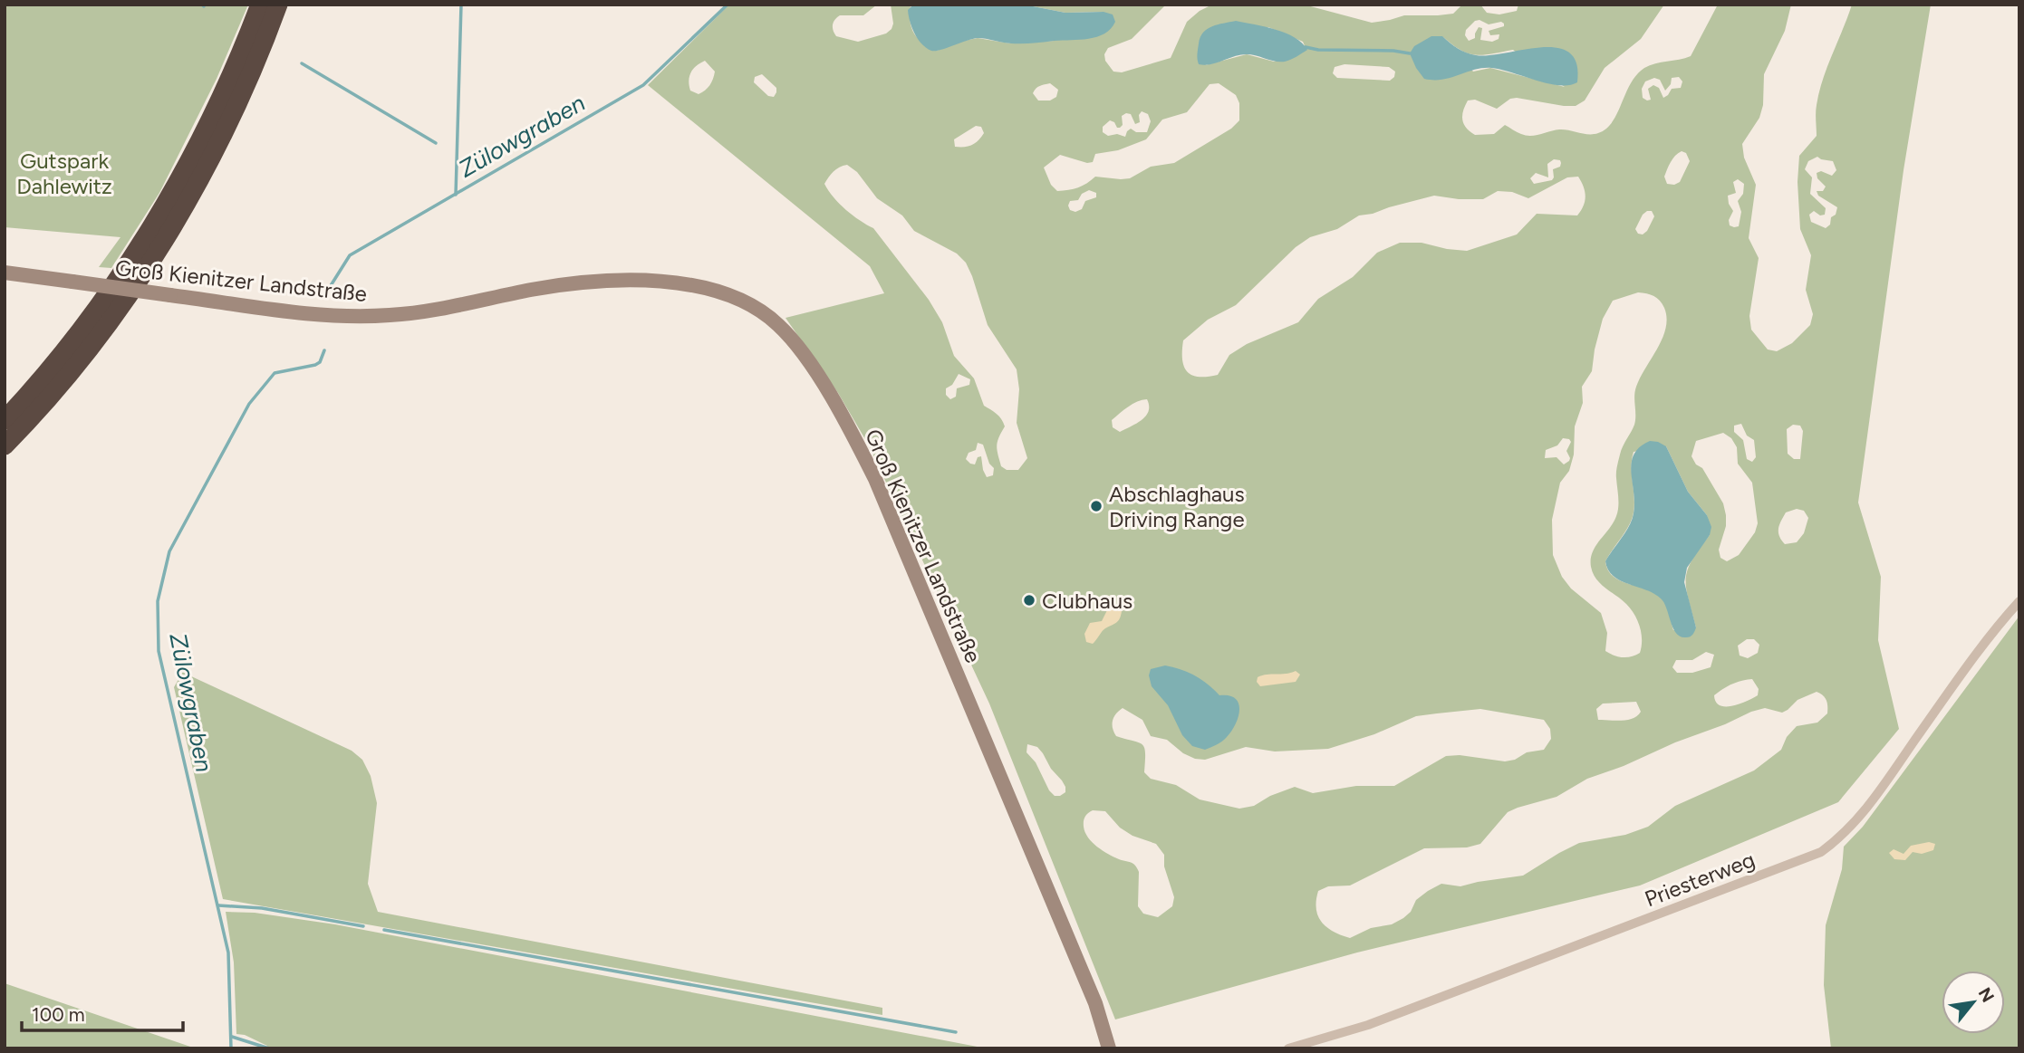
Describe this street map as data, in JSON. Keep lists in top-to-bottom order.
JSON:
{
  "streets": {
    "main road": ["Groß Kienitzer Landstraße"],
    "street": ["Priesterweg"]
  },
  "water": ["Zülowgraben"],
  "parks": ["Gutspark Dahlewitz"],
  "places": ["Abschlaghaus Driving Range", "Clubhaus"],
  "scale_bar": "100 m",
  "north": "top right"
}
